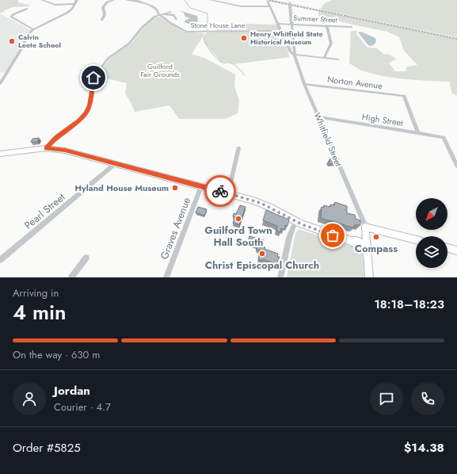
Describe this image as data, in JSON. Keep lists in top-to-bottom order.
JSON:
{
  "streets": {
    "main road": ["Whitfield Street"],
    "street": [
      "Summer Street",
      "Stone House Lane",
      "Norton Avenue",
      "High Street",
      "Pearl Street",
      "Graves Avenue"
    ]
  },
  "crossings": [
    ["Summer Street", "Whitfield Street"],
    ["Norton Avenue", "High Street"],
    ["Norton Avenue", "Whitfield Street"],
    ["High Street", "Whitfield Street"]
  ],
  "parks": ["Guilford Fair Grounds"],
  "places": [
    "Henry Whitfield State Historical Museum",
    "Calvin Leete School",
    "Hyland House Museum",
    "Guilford Town Hall South",
    "Compass",
    "Christ Episcopal Church"
  ],
  "north": "bottom left",
  "page": {
    "heading": ["4 min", "Arriving in", "18:18–18:23"],
    "panel": [
      "Jordan",
      "Courier · 4.7",
      "Order #5825",
      "$14.38"
    ],
    "bar": "On the way · 630 m"
  }
}
